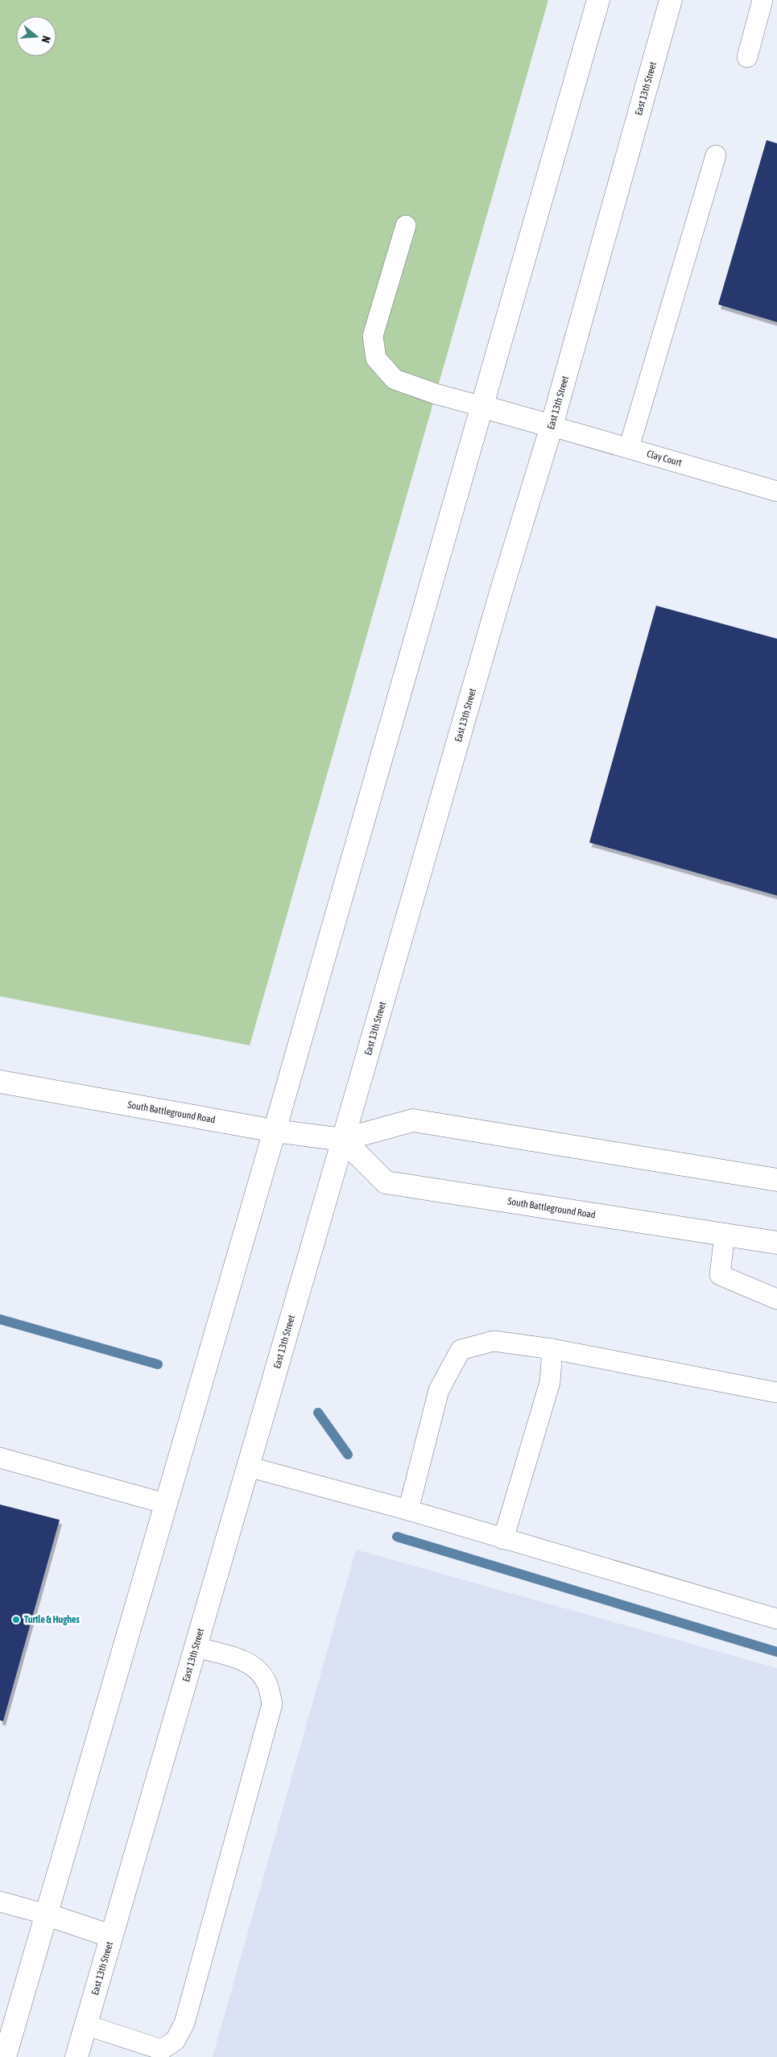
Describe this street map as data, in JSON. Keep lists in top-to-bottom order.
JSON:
{
  "streets": {
    "main road": ["East 13th Street", "South Battleground Road"],
    "lane": ["Clay Court"]
  },
  "crossings": [
    ["East 13th Street", "Clay Court"],
    ["East 13th Street", "South Battleground Road"]
  ],
  "places": ["Turtle & Hughes"],
  "north": "right"
}
